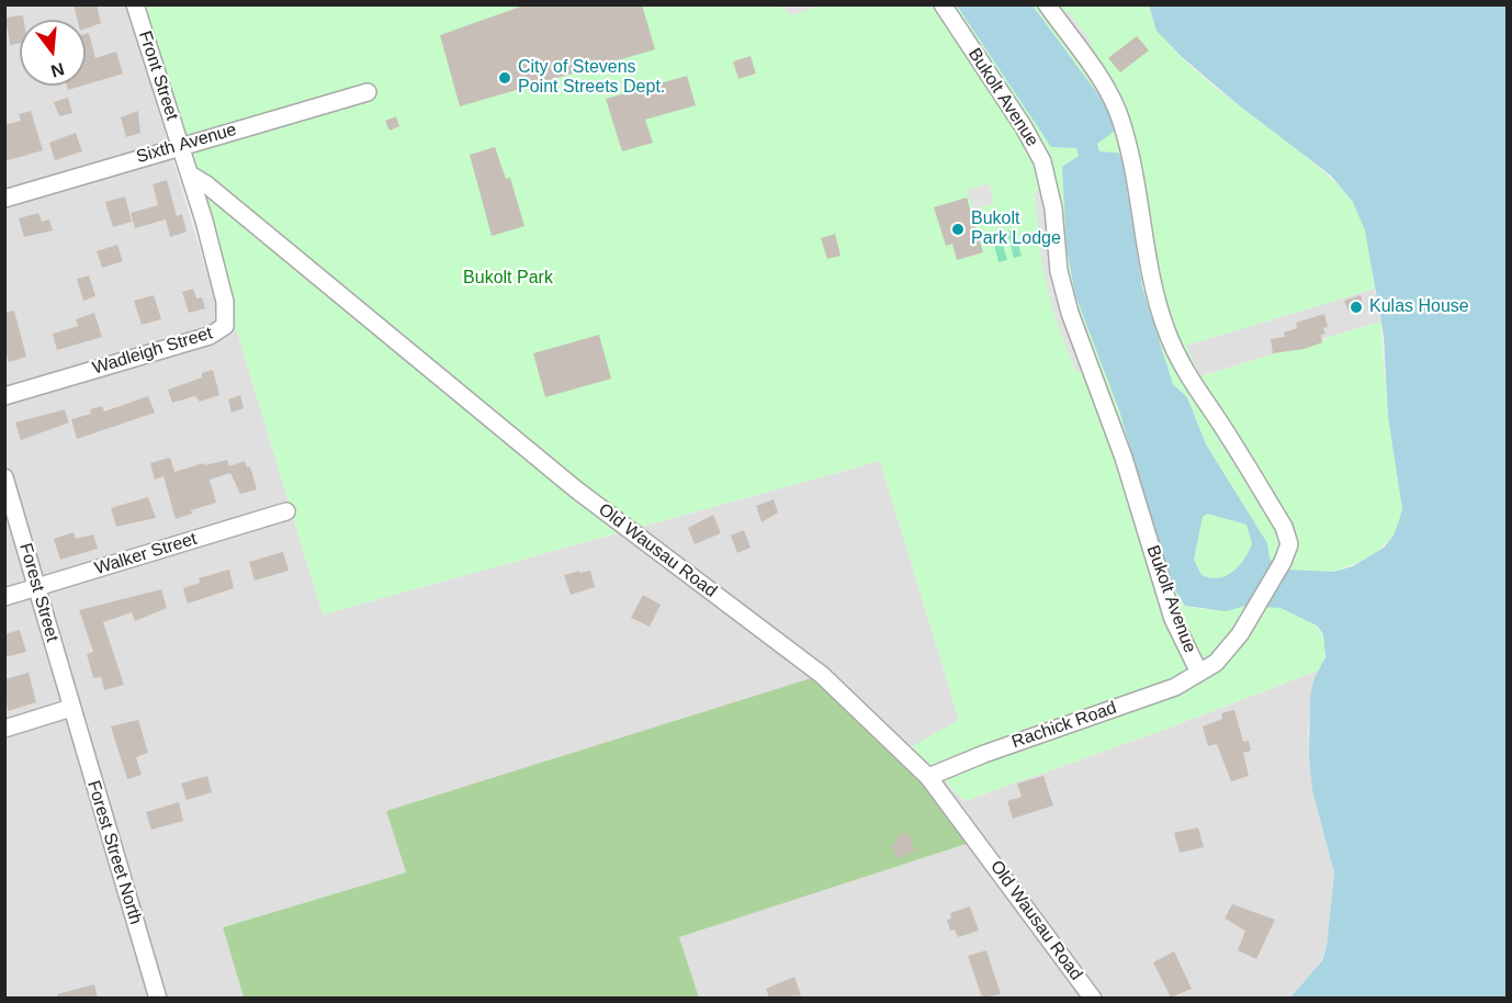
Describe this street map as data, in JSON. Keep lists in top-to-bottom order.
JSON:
{
  "streets": {
    "street": [
      "Front Street",
      "Bukolt Avenue",
      "Sixth Avenue",
      "Wadleigh Street",
      "Old Wausau Road",
      "Walker Street",
      "Forest Street",
      "Rachick Road",
      "Forest Street North"
    ]
  },
  "crossings": [
    ["Front Street", "Sixth Avenue"],
    ["Bukolt Avenue", "Rachick Road"],
    ["Wadleigh Street", "Old Wausau Road"],
    ["Old Wausau Road", "Rachick Road"],
    ["Walker Street", "Forest Street"],
    ["Forest Street", "Forest Street North"]
  ],
  "parks": ["Bukolt Park"],
  "places": ["City of Stevens Point Streets Dept.", "Bukolt Park Lodge", "Kulas House"],
  "north": "bottom"
}
